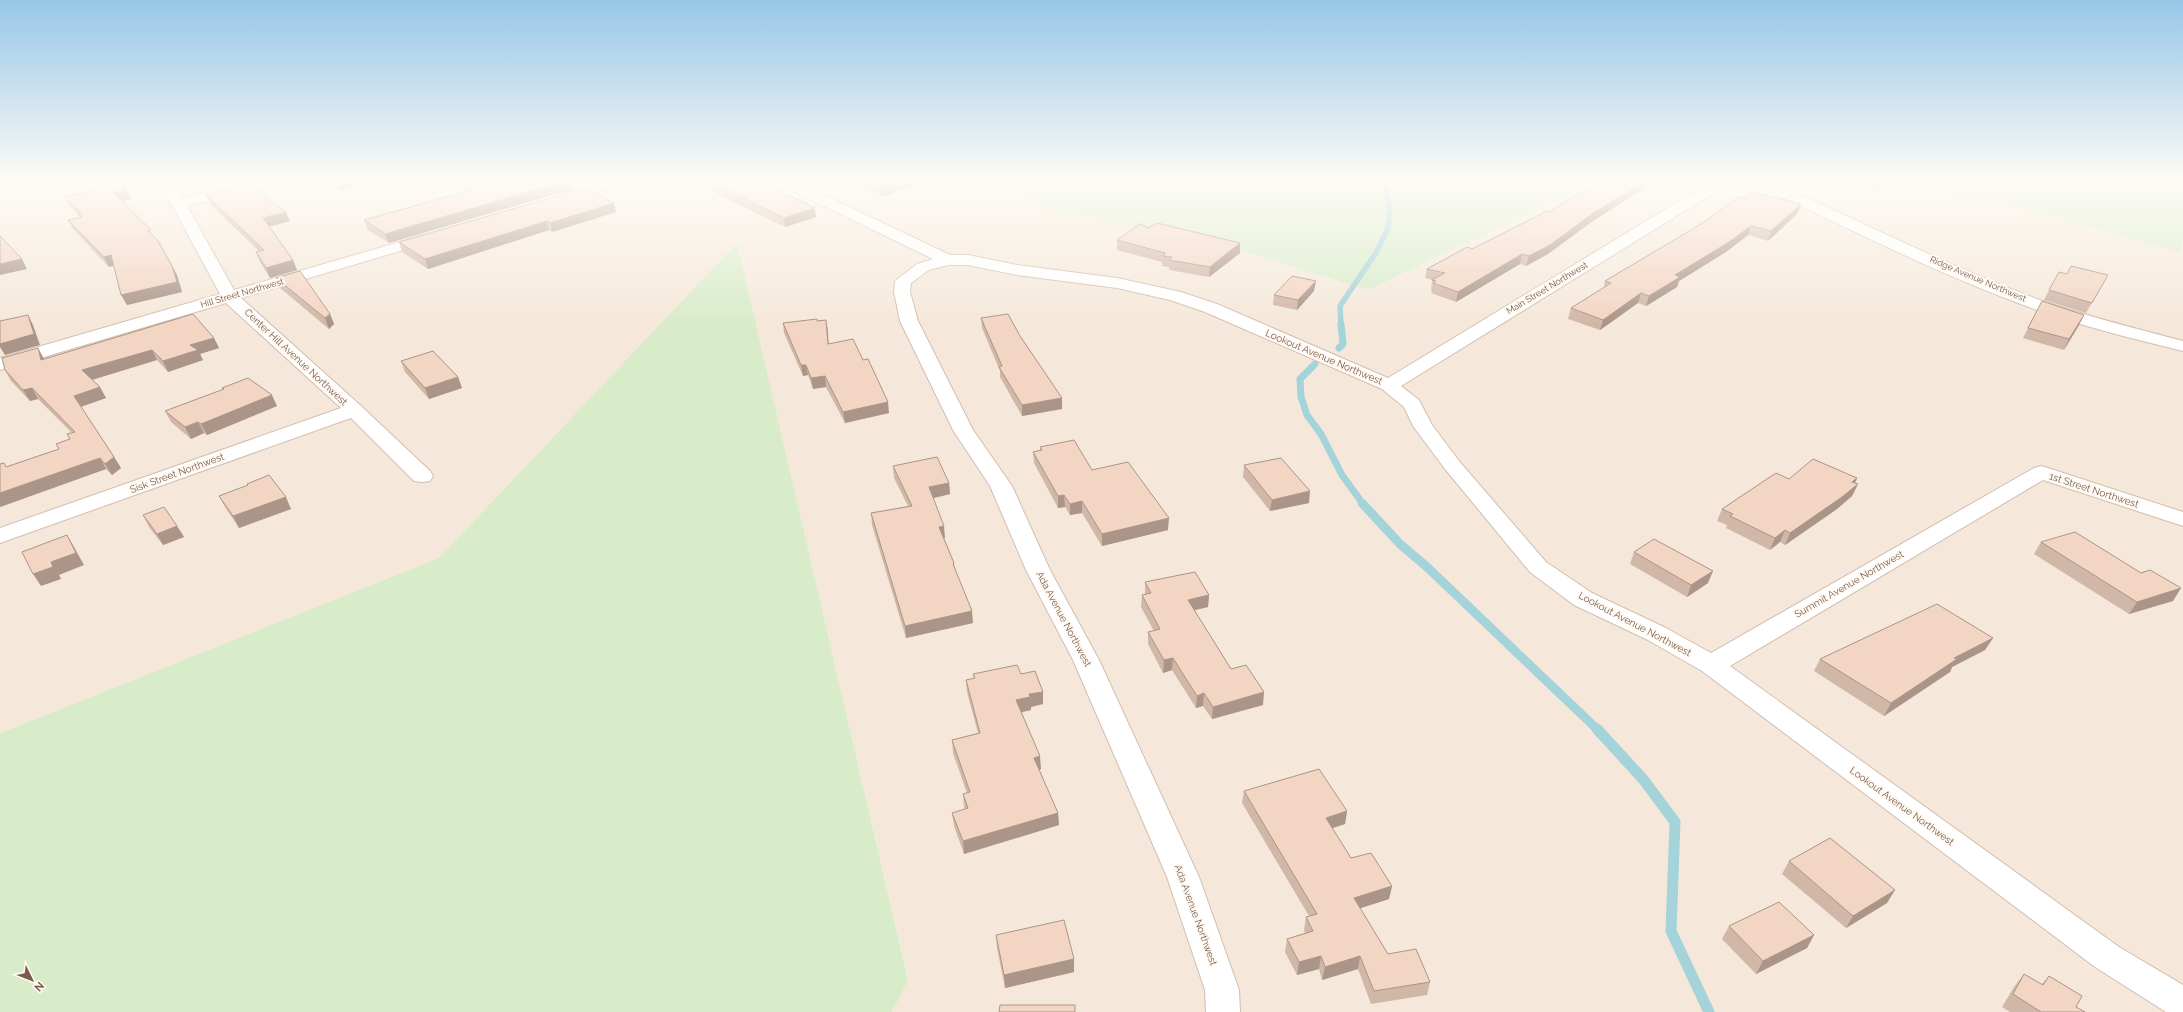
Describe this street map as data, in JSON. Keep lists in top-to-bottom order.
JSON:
{
  "streets": {
    "street": [
      "Ridge Avenue Northwest",
      "Main Street Northwest",
      "Hill Street Northwest",
      "Center Hill Avenue Northwest",
      "Lookout Avenue Northwest",
      "Sisk Street Northwest",
      "1st Street Northwest",
      "Summit Avenue Northwest",
      "Ada Avenue Northwest"
    ]
  },
  "crossings": [
    ["Main Street Northwest", "Lookout Avenue Northwest"],
    ["Hill Street Northwest", "Center Hill Avenue Northwest"],
    ["Center Hill Avenue Northwest", "Sisk Street Northwest"],
    ["Lookout Avenue Northwest", "Summit Avenue Northwest"],
    ["Lookout Avenue Northwest", "Ada Avenue Northwest"],
    ["1st Street Northwest", "Summit Avenue Northwest"]
  ],
  "north": "bottom right"
}
